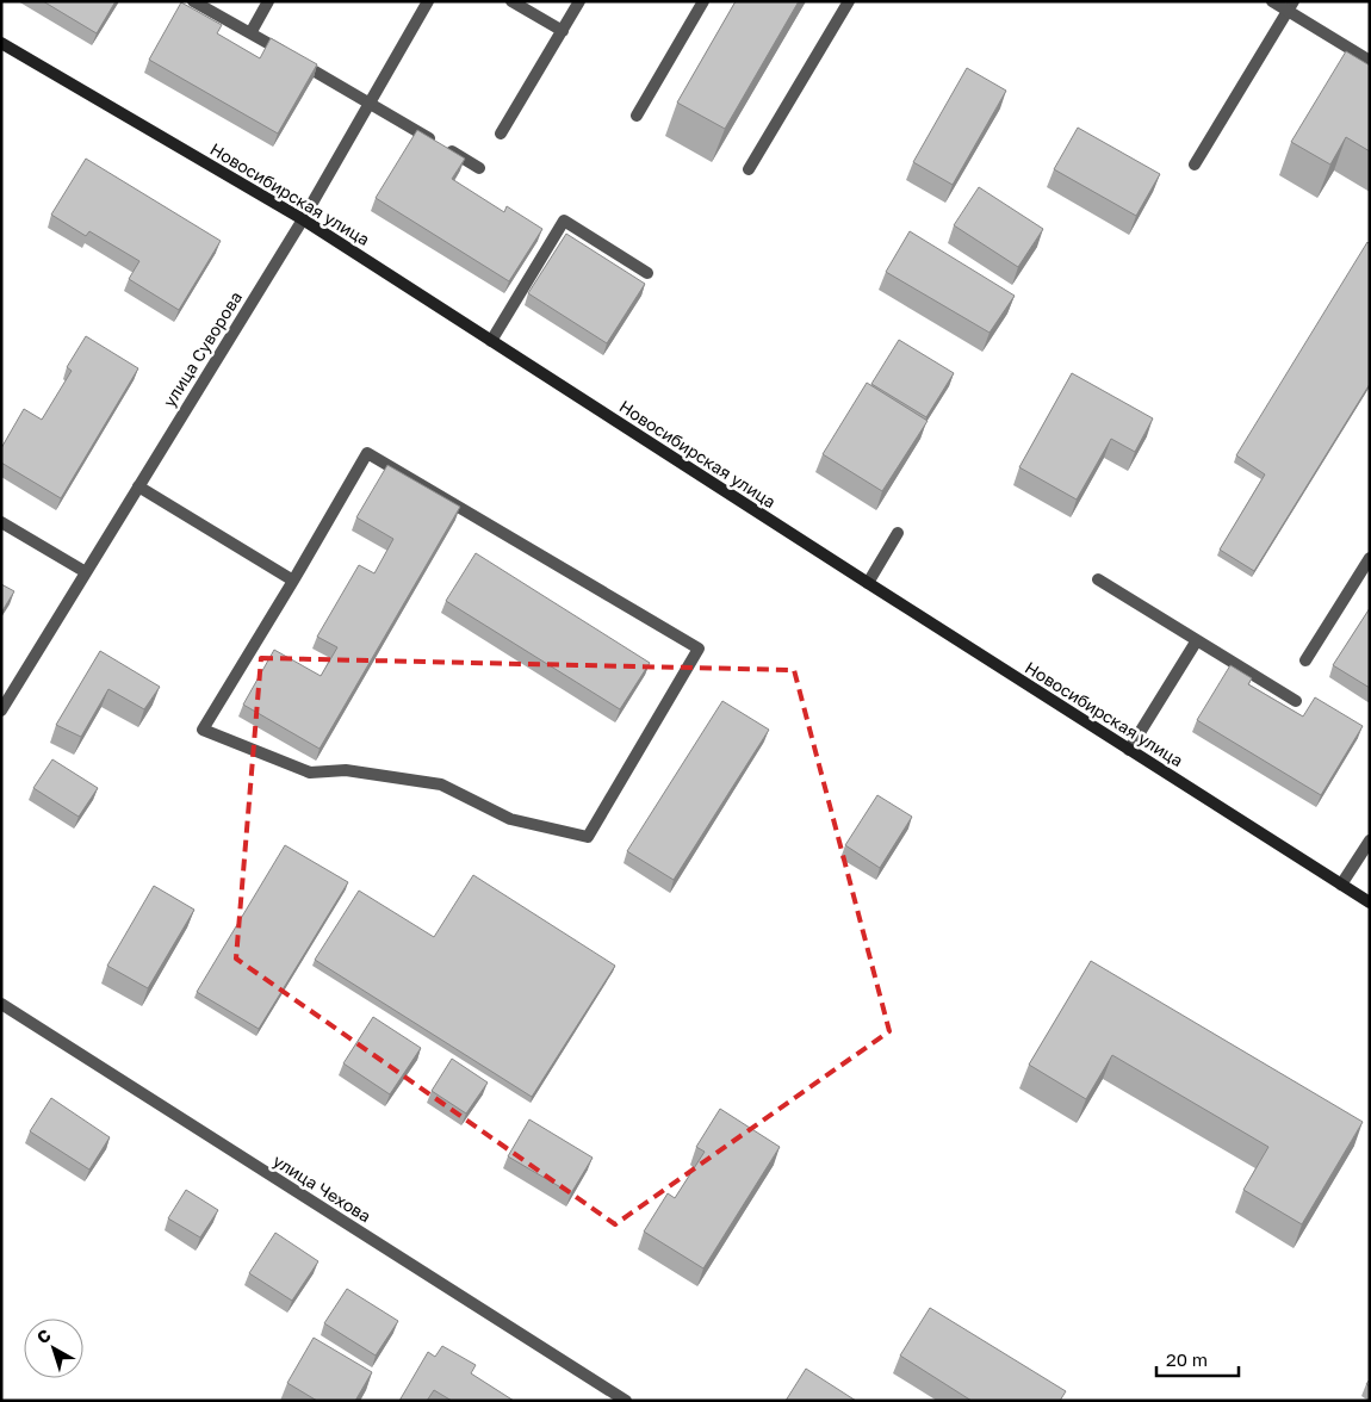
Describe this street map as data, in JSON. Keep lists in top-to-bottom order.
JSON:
{
  "streets": {
    "main road": ["Новосибирская улица"],
    "street": ["улица Суворова", "улица Чехова"]
  },
  "crossings": [
    ["Новосибирская улица", "улица Суворова"]
  ],
  "scale_bar": "20 m",
  "north": "top left"
}
